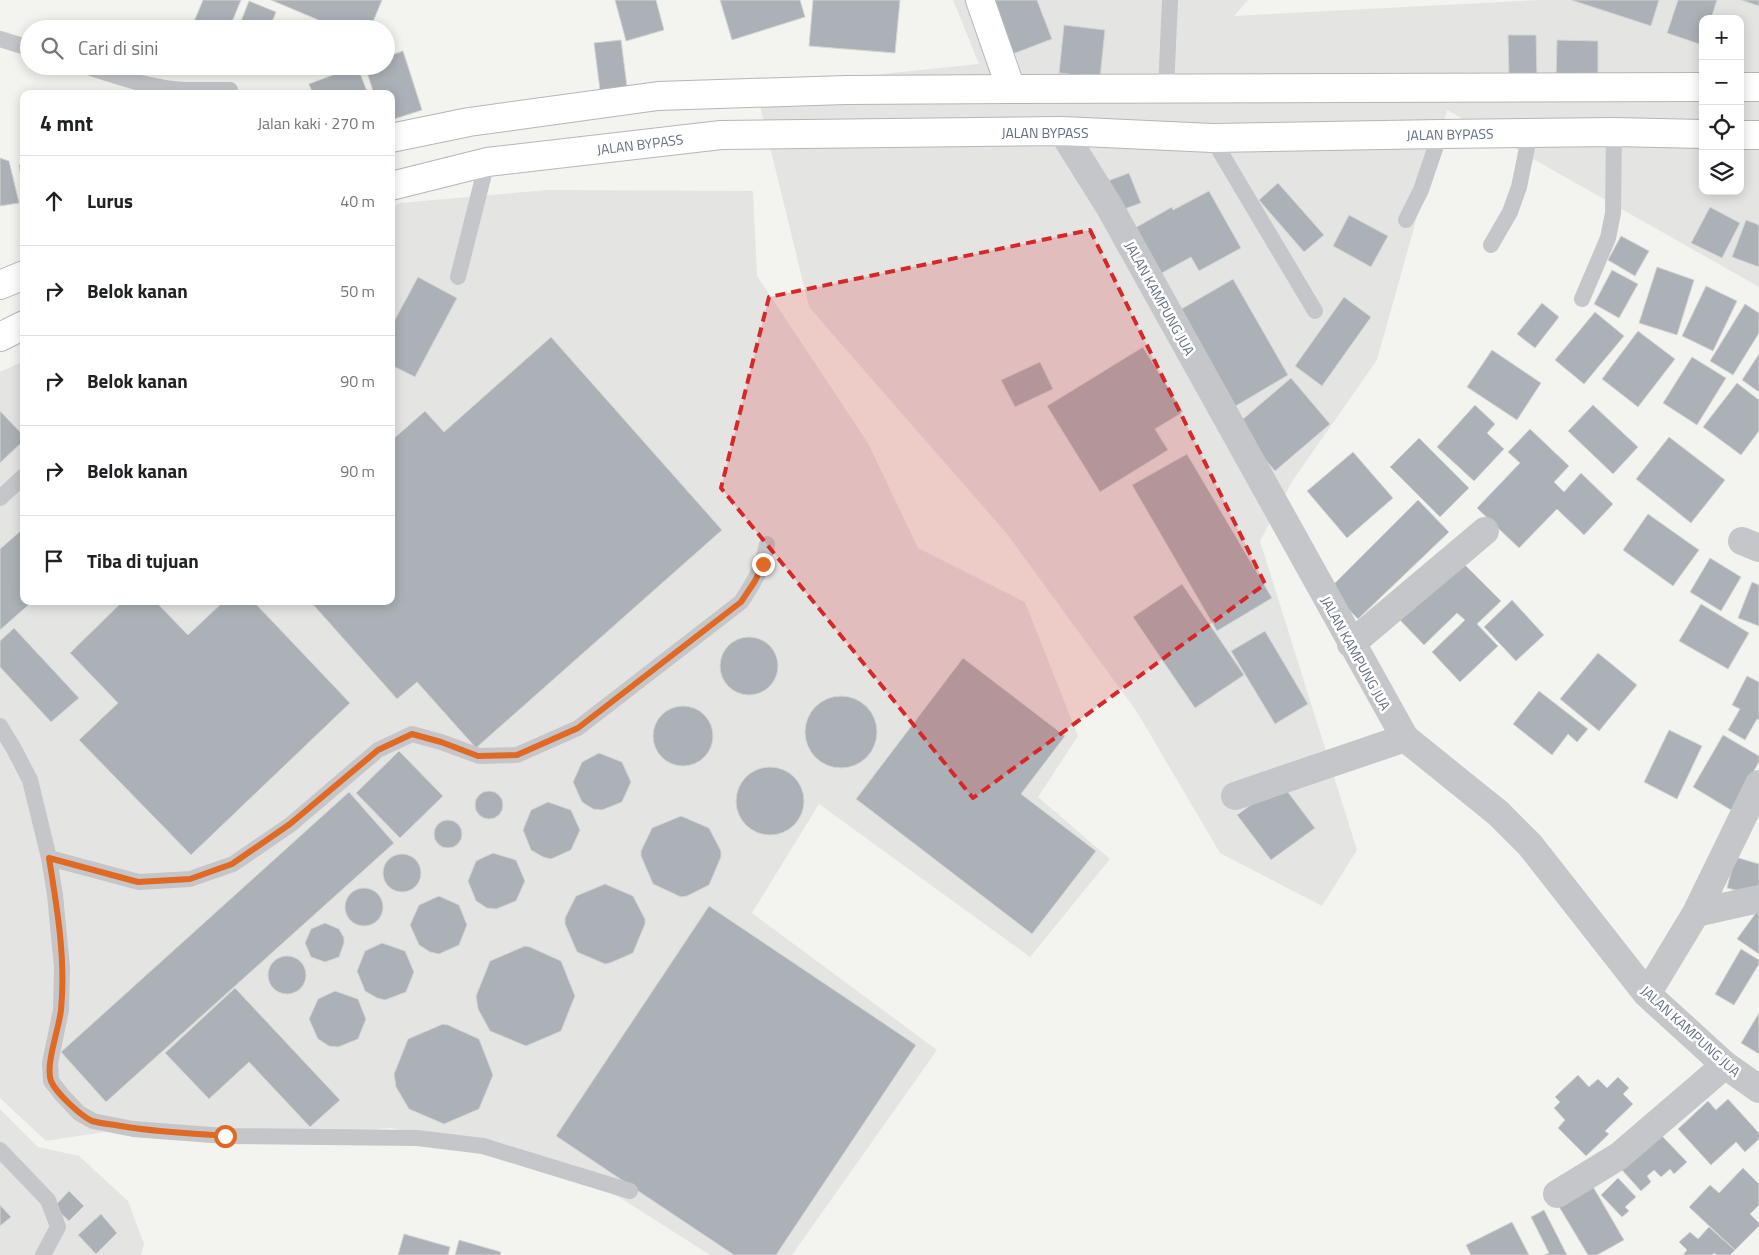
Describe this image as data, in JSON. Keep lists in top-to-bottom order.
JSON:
{
  "streets": {
    "main road": ["JALAN BYPASS"],
    "street": ["JALAN KAMPUNG JUA"]
  },
  "crossings": [
    ["JALAN BYPASS", "JALAN KAMPUNG JUA"]
  ],
  "page": {
    "map_buttons": ["+", "−"],
    "search": "Cari di sini",
    "heading": ["4 mnt", "Jalan kaki · 270 m"],
    "list": [
      ["Lurus", "40 m"],
      ["Belok kanan", "50 m"],
      ["Belok kanan", "90 m"],
      ["Belok kanan", "90 m"],
      "Tiba di tujuan"
    ]
  }
}
